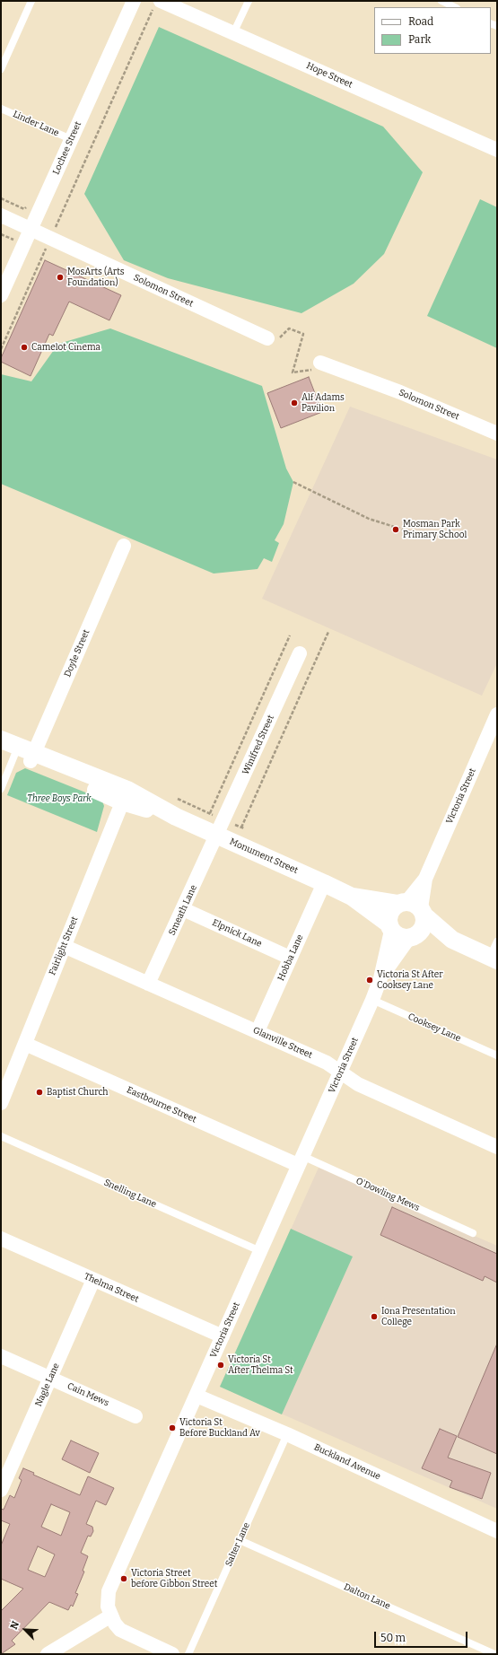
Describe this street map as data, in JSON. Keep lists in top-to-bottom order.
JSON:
{
  "streets": {
    "street": [
      "Hope Street",
      "Lochee Street",
      "Solomon Street",
      "Doyle Street",
      "Winifred Street",
      "Victoria Street",
      "Monument Street",
      "Smeath Lane",
      "Elpnick Lane",
      "Fairlight Street",
      "Hobba Lane",
      "Glanville Street",
      "Eastbourne Street",
      "Thelma Street",
      "Nagle Lane",
      "Cain Mews",
      "Buckland Avenue"
    ],
    "lane": [
      "Linder Lane",
      "Cooksey Lane",
      "Snelling Lane",
      "O'Dowling Mews",
      "Salter Lane",
      "Dalton Lane"
    ]
  },
  "crossings": [
    ["Linder Lane", "Lochee Street"],
    ["Lochee Street", "Solomon Street"],
    ["Doyle Street", "Monument Street"],
    ["Winifred Street", "Monument Street"],
    ["Winifred Street", "Smeath Lane"],
    ["Victoria Street", "Monument Street"],
    ["Victoria Street", "Cooksey Lane"],
    ["Victoria Street", "Glanville Street"],
    ["Victoria Street", "Eastbourne Street"],
    ["Victoria Street", "Snelling Lane"],
    ["Victoria Street", "O'Dowling Mews"],
    ["Victoria Street", "Thelma Street"],
    ["Victoria Street", "Buckland Avenue"],
    ["Monument Street", "Smeath Lane"],
    ["Monument Street", "Fairlight Street"],
    ["Monument Street", "Hobba Lane"],
    ["Smeath Lane", "Elpnick Lane"],
    ["Smeath Lane", "Glanville Street"],
    ["Elpnick Lane", "Hobba Lane"],
    ["Fairlight Street", "Glanville Street"],
    ["Fairlight Street", "Eastbourne Street"],
    ["Hobba Lane", "Glanville Street"],
    ["Eastbourne Street", "O'Dowling Mews"],
    ["Thelma Street", "Nagle Lane"],
    ["Nagle Lane", "Cain Mews"],
    ["Buckland Avenue", "Salter Lane"],
    ["Salter Lane", "Dalton Lane"]
  ],
  "parks": ["Three Boys Park"],
  "places": [
    "MosArts (Arts Foundation)",
    "Camelot Cinema",
    "Alf Adams Pavilion",
    "Mosman Park Primary School",
    "Victoria St After Cooksey Lane",
    "Baptist Church",
    "Iona Presentation College",
    "Victoria St After Thelma St",
    "Victoria St Before Buckland Av",
    "Victoria Street before Gibbon Street"
  ],
  "legend": ["Road", "Park"],
  "scale_bar": "50 m",
  "north": "top left"
}
